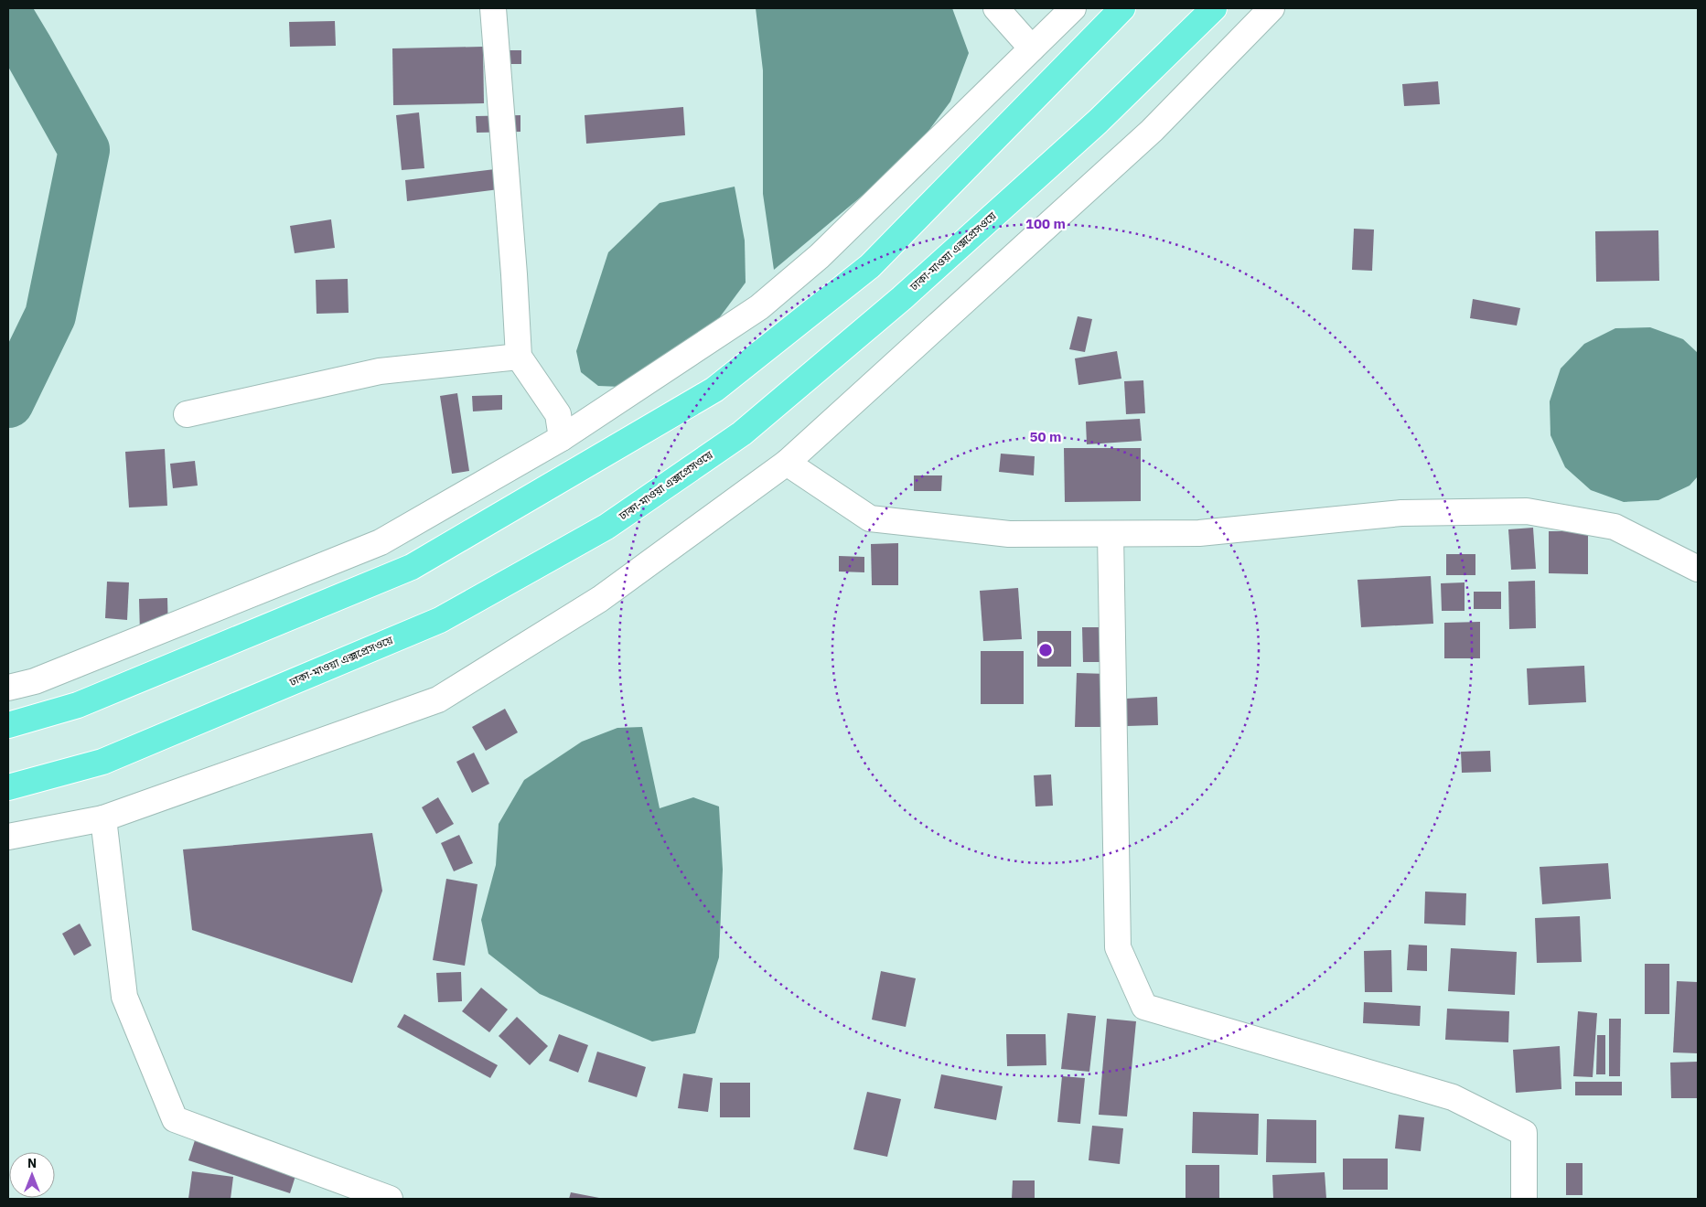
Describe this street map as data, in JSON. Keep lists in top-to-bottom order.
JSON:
{
  "streets": {
    "highway": ["ঢাকা-মাওয়া এক্সপ্রেসওয়ে"]
  },
  "north": "top",
  "rings": ["100 m", "50 m"]
}
